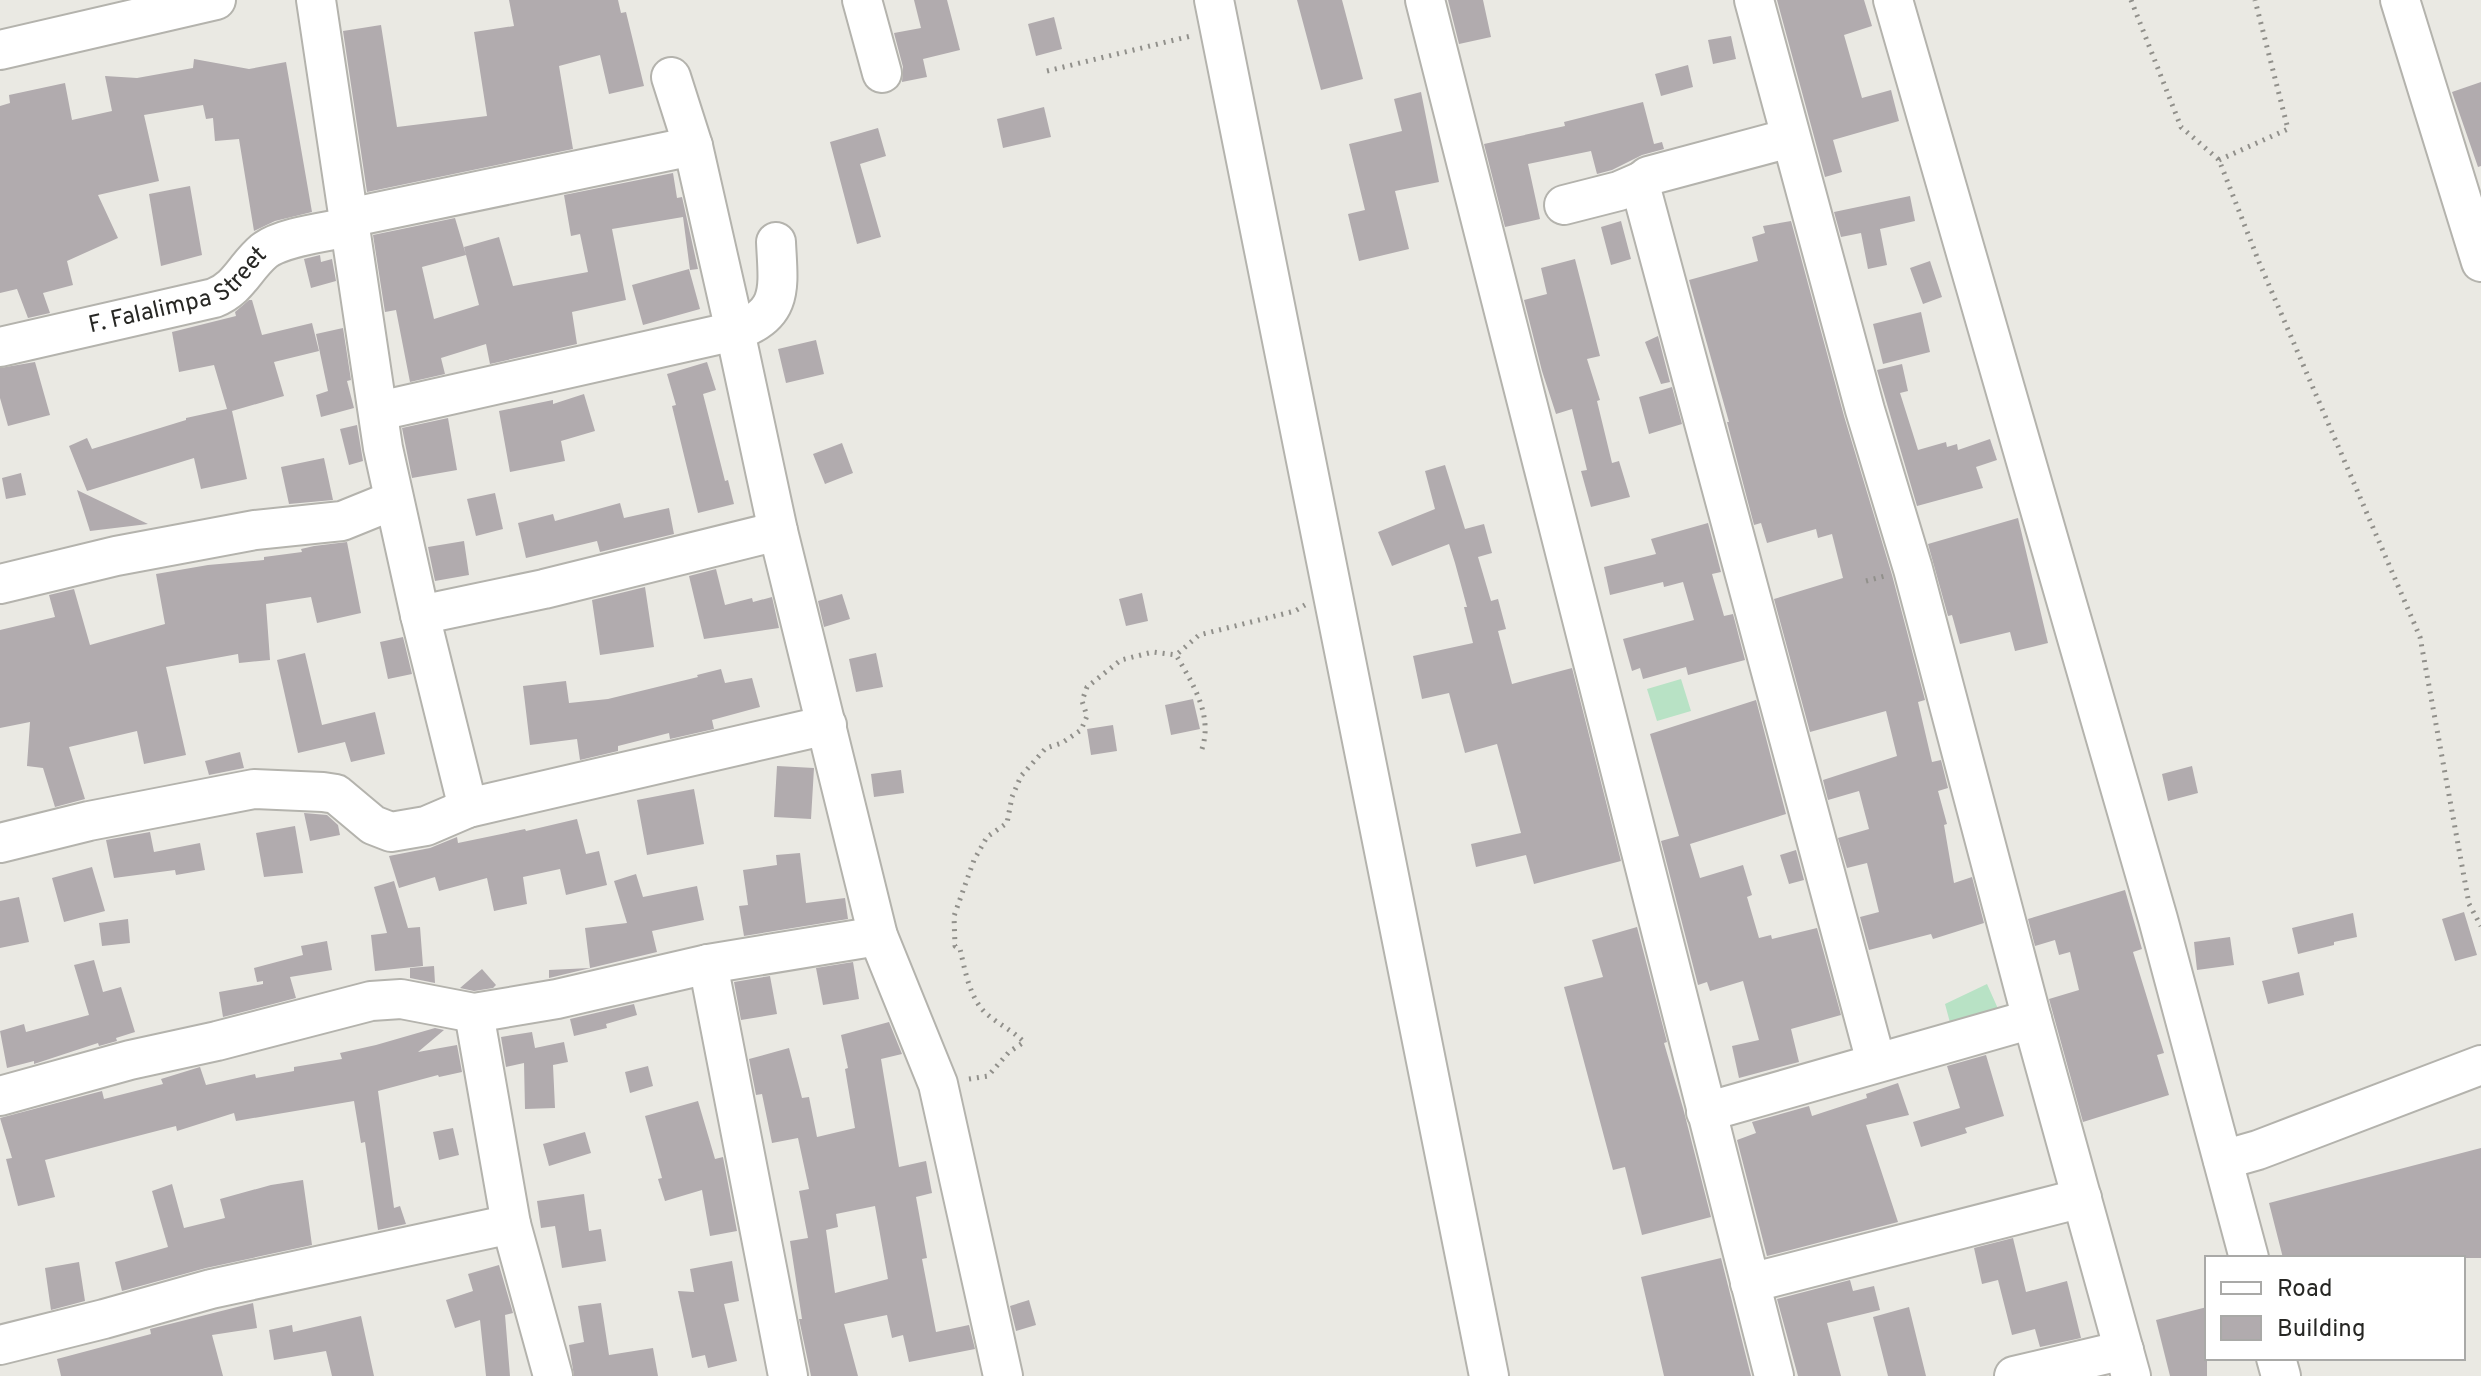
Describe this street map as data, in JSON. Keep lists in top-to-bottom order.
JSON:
{
  "streets": {
    "street": ["F. Falalimpa Street"]
  },
  "legend": ["Road", "Building"]
}
